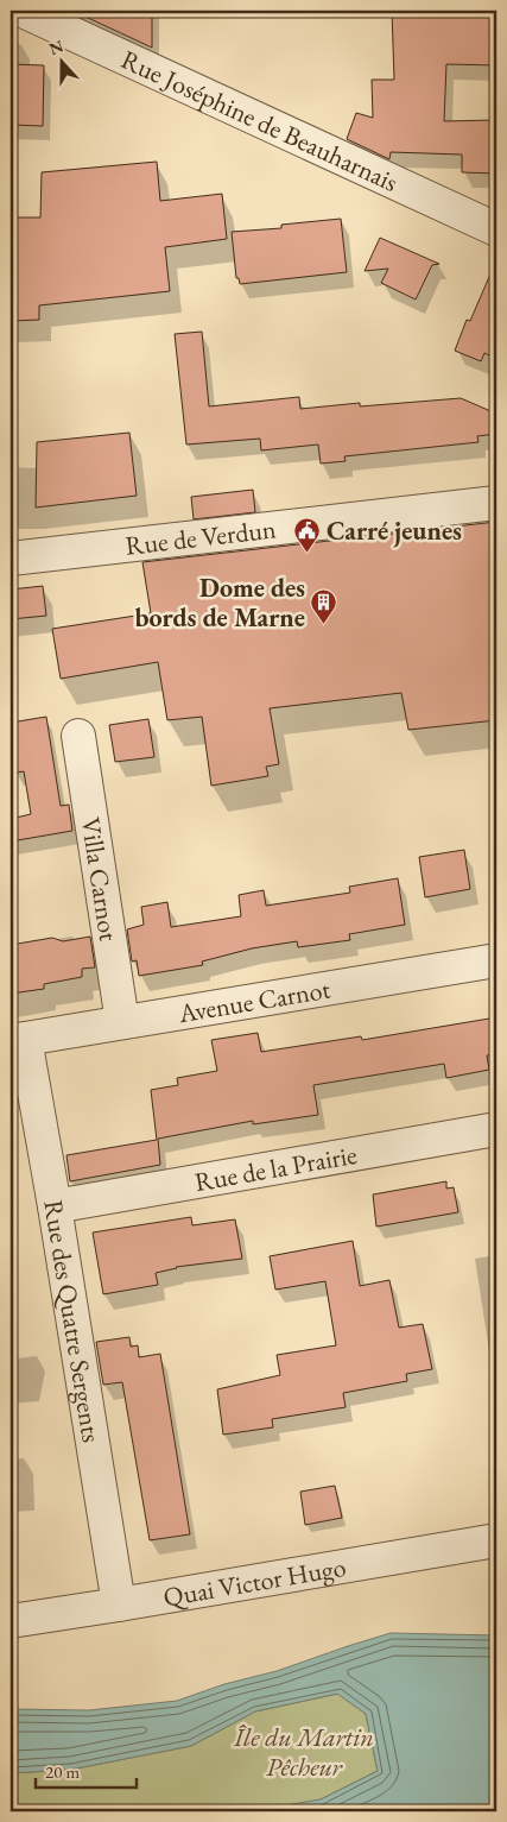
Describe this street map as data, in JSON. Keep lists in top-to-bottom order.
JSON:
{
  "streets": {
    "street": [
      "Rue Joséphine de Beauharnais",
      "Rue de Verdun",
      "Villa Carnot",
      "Avenue Carnot",
      "Rue de la Prairie",
      "Rue des Quatre Sergents",
      "Quai Victor Hugo"
    ]
  },
  "crossings": [
    ["Villa Carnot", "Avenue Carnot"],
    ["Avenue Carnot", "Rue des Quatre Sergents"],
    ["Rue de la Prairie", "Rue des Quatre Sergents"],
    ["Rue des Quatre Sergents", "Quai Victor Hugo"]
  ],
  "parks": ["Île du Martin Pêcheur"],
  "places": {
    "public building": ["Carré jeunes"],
    "building": ["Dome des bords de Marne"]
  },
  "scale_bar": "20 m",
  "north": "top"
}
